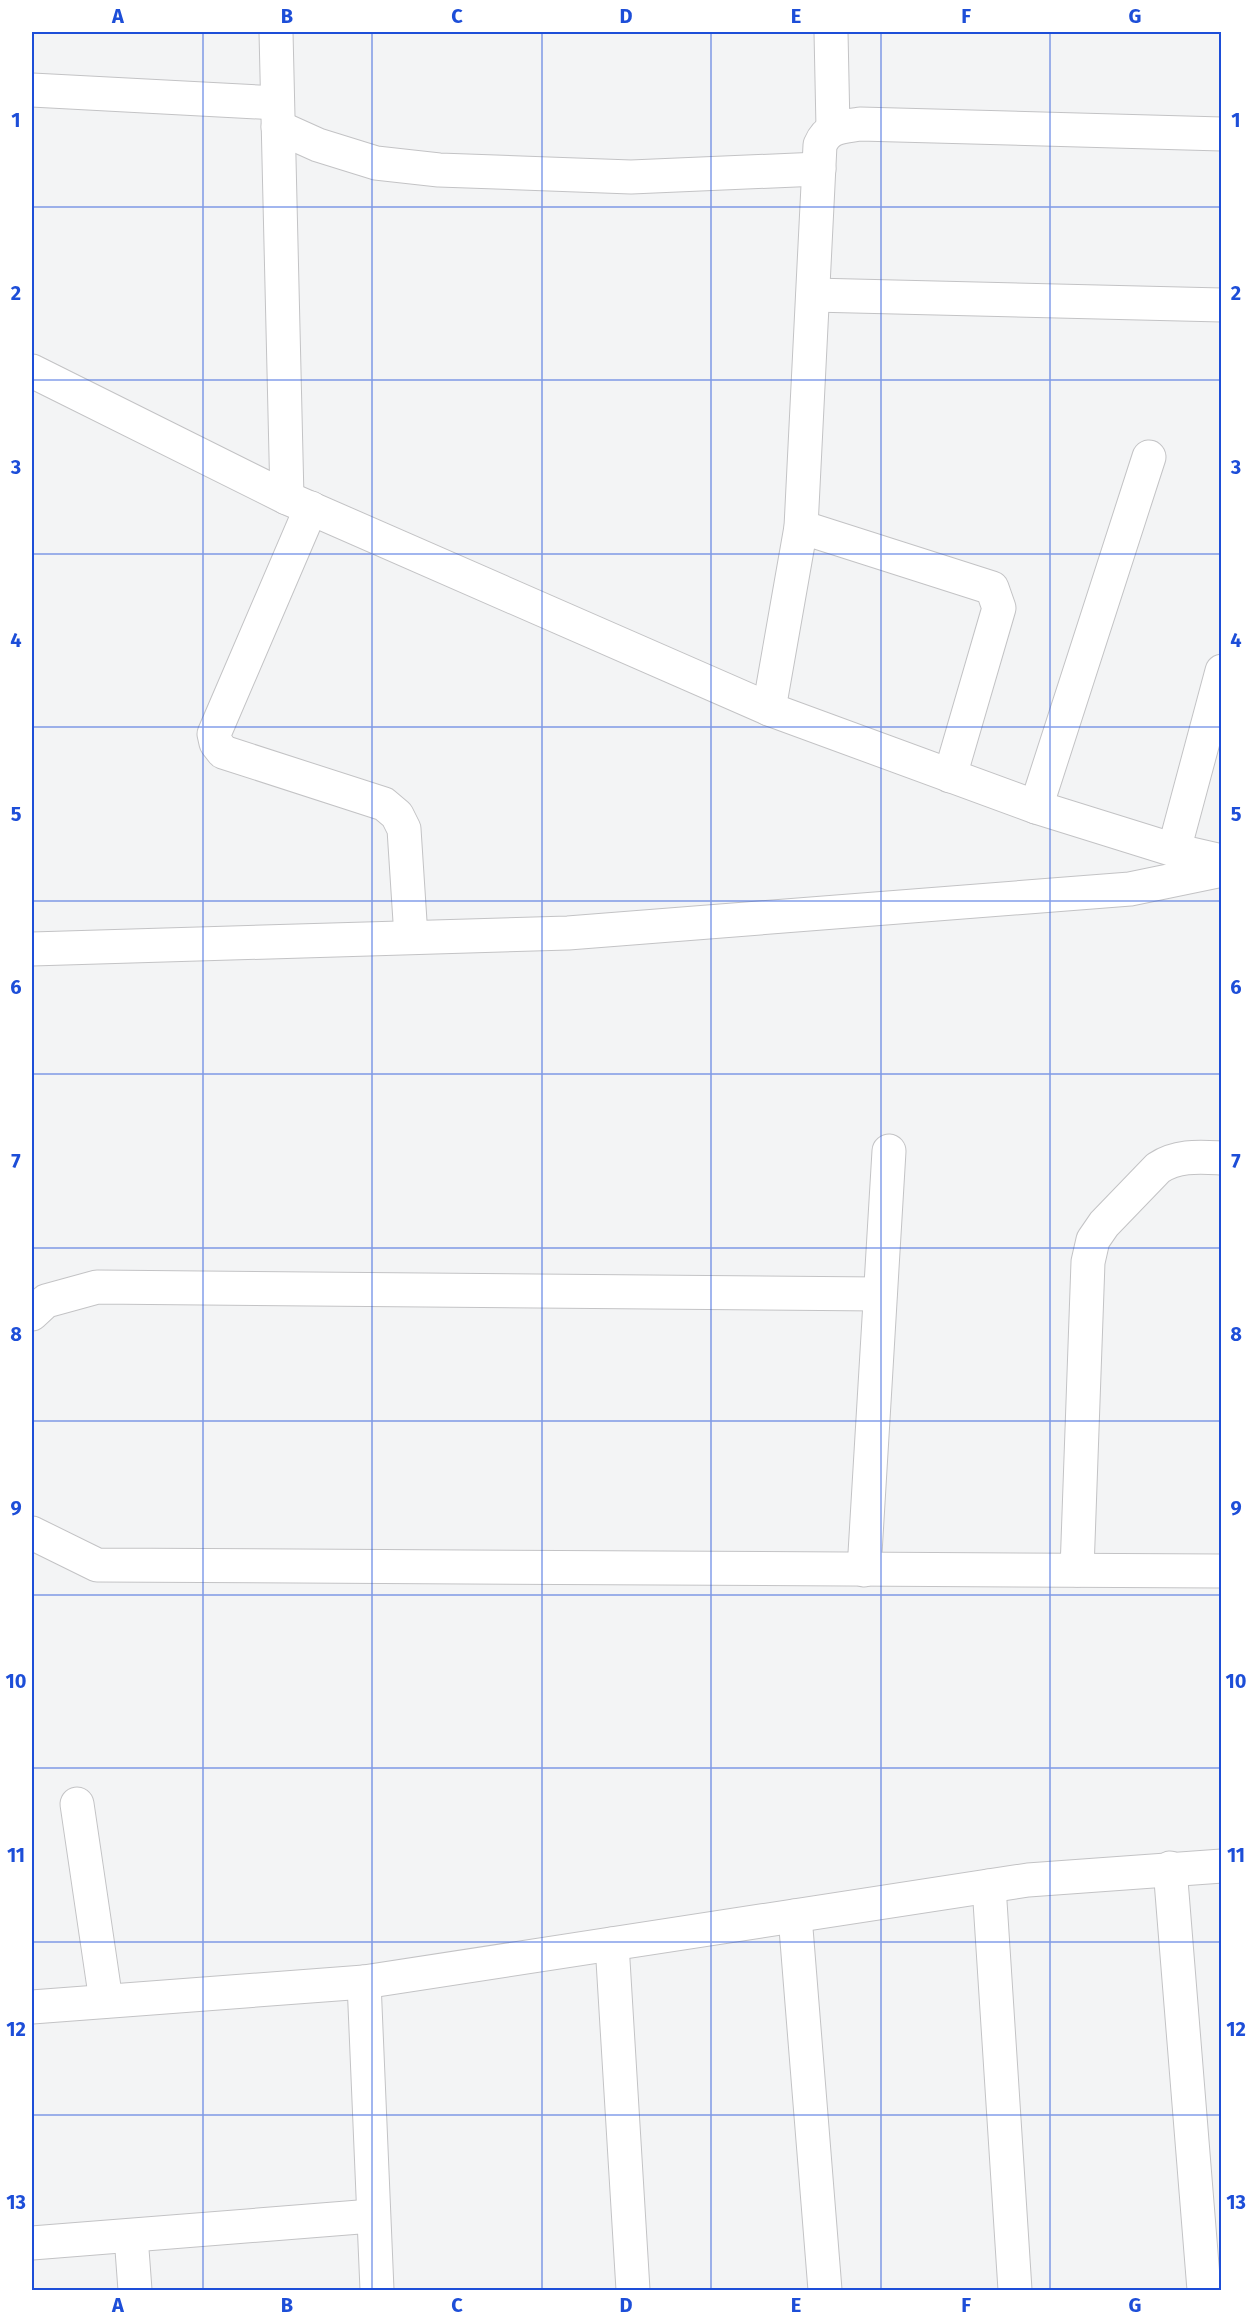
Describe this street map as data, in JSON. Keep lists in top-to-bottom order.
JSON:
{
  "grid": {
    "columns": [
      "A",
      "B",
      "C",
      "D",
      "E",
      "F",
      "G"
    ],
    "rows": [
      "1",
      "2",
      "3",
      "4",
      "5",
      "6",
      "7",
      "8",
      "9",
      "10",
      "11",
      "12",
      "13"
    ]
  }
}
